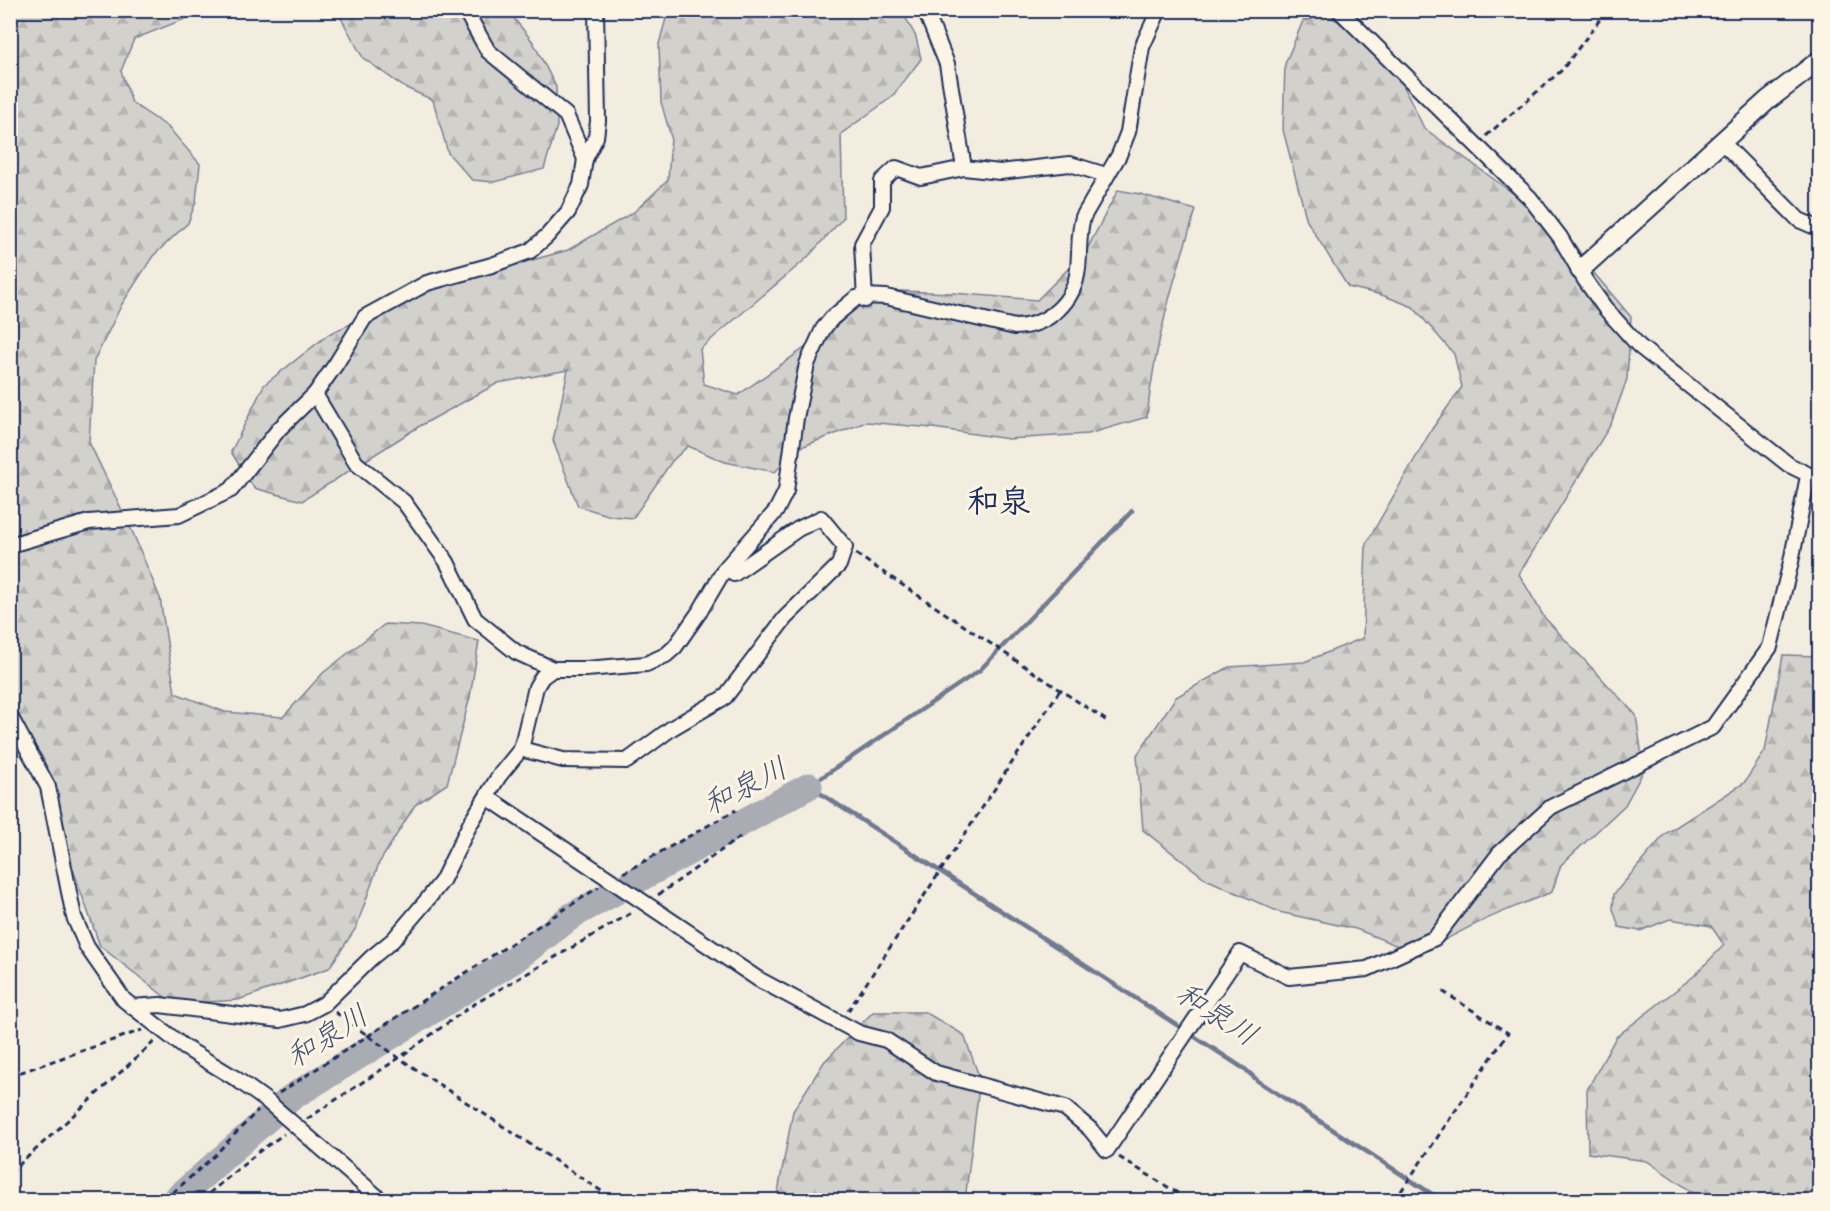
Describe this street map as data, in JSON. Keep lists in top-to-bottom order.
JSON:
{
  "districts": ["和泉"],
  "water": ["和泉川"]
}
